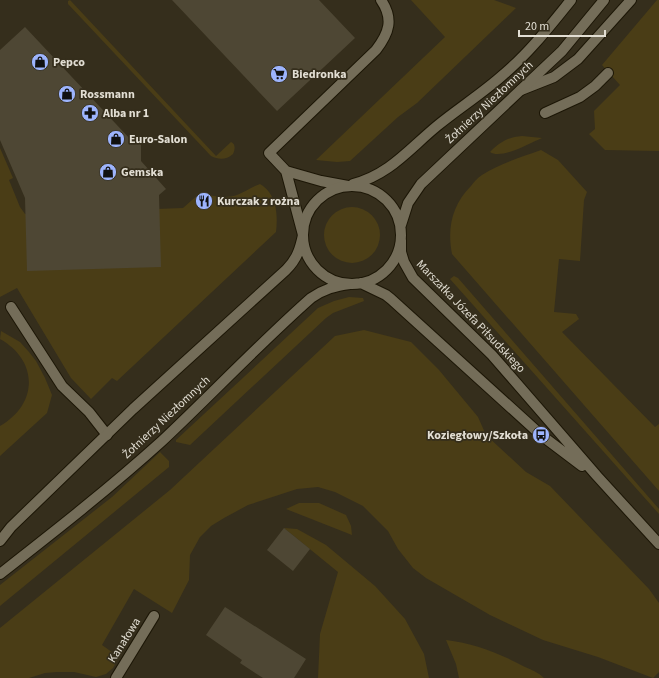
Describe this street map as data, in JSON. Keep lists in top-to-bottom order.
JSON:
{
  "streets": {
    "street": ["Żołnierzy Niezłomnych", "Marszałka Józefa Piłsudskiego", "Kanałowa"]
  },
  "crossings": [
    ["Żołnierzy Niezłomnych", "Marszałka Józefa Piłsudskiego"]
  ],
  "places": {
    "shop": [
      "Pepco",
      "Rossmann",
      "Euro-Salon",
      "Gemska"
    ],
    "supermarket": ["Biedronka"],
    "pharmacy": ["Alba nr 1"],
    "restaurant": ["Kurczak z rożna"],
    "bus stop": ["Koziegłowy/Szkoła"]
  },
  "scale_bar": "20 m"
}
